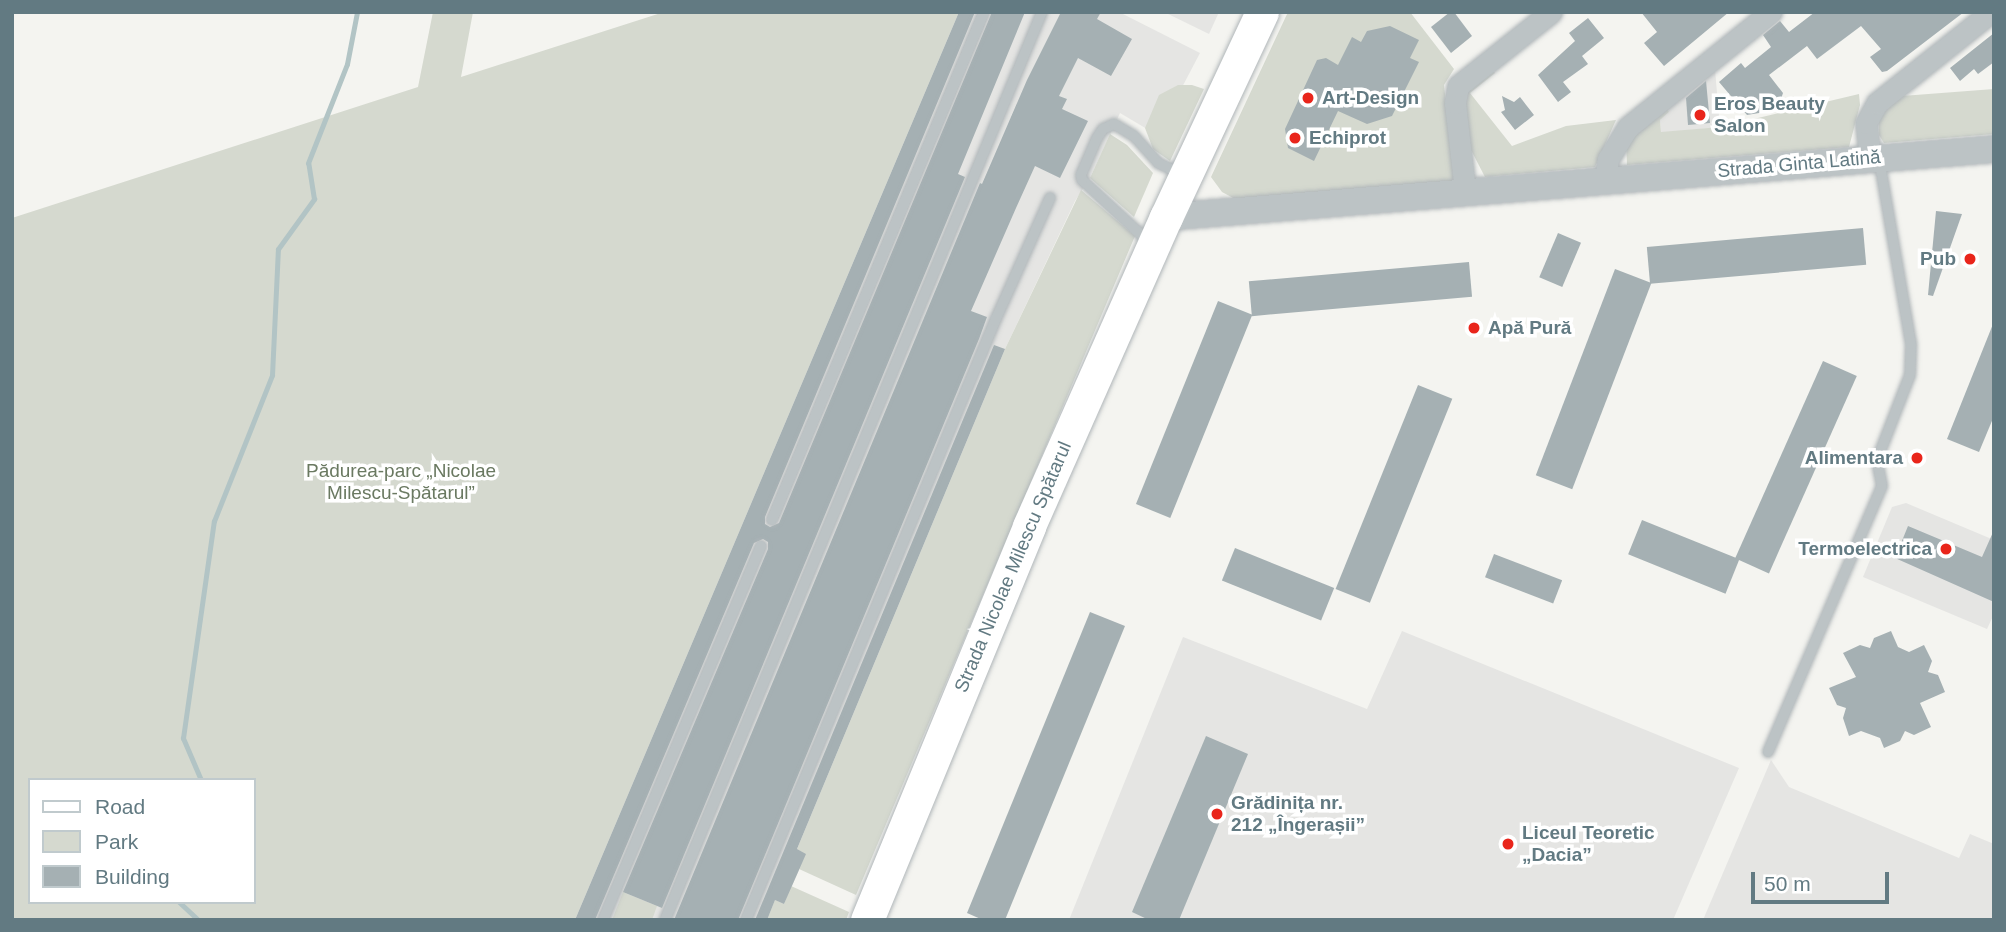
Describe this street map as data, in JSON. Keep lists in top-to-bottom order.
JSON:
{
  "streets": {
    "main road": ["Strada Nicolae Milescu Spătarul"],
    "street": ["Strada Ginta Latină"]
  },
  "crossings": [
    ["Strada Ginta Latină", "Strada Nicolae Milescu Spătarul"]
  ],
  "parks": ["Pădurea-parc „Nicolae Milescu-Spătarul”"],
  "places": [
    "Art-Design",
    "Eros Beauty Salon",
    "Echiprot",
    "Pub",
    "Apă Pură",
    "Alimentara",
    "Termoelectrica",
    "Grădinița nr. 212 „Îngerașii”",
    "Liceul Teoretic „Dacia”"
  ],
  "legend": ["Road", "Park", "Building"],
  "scale_bar": "50 m"
}
